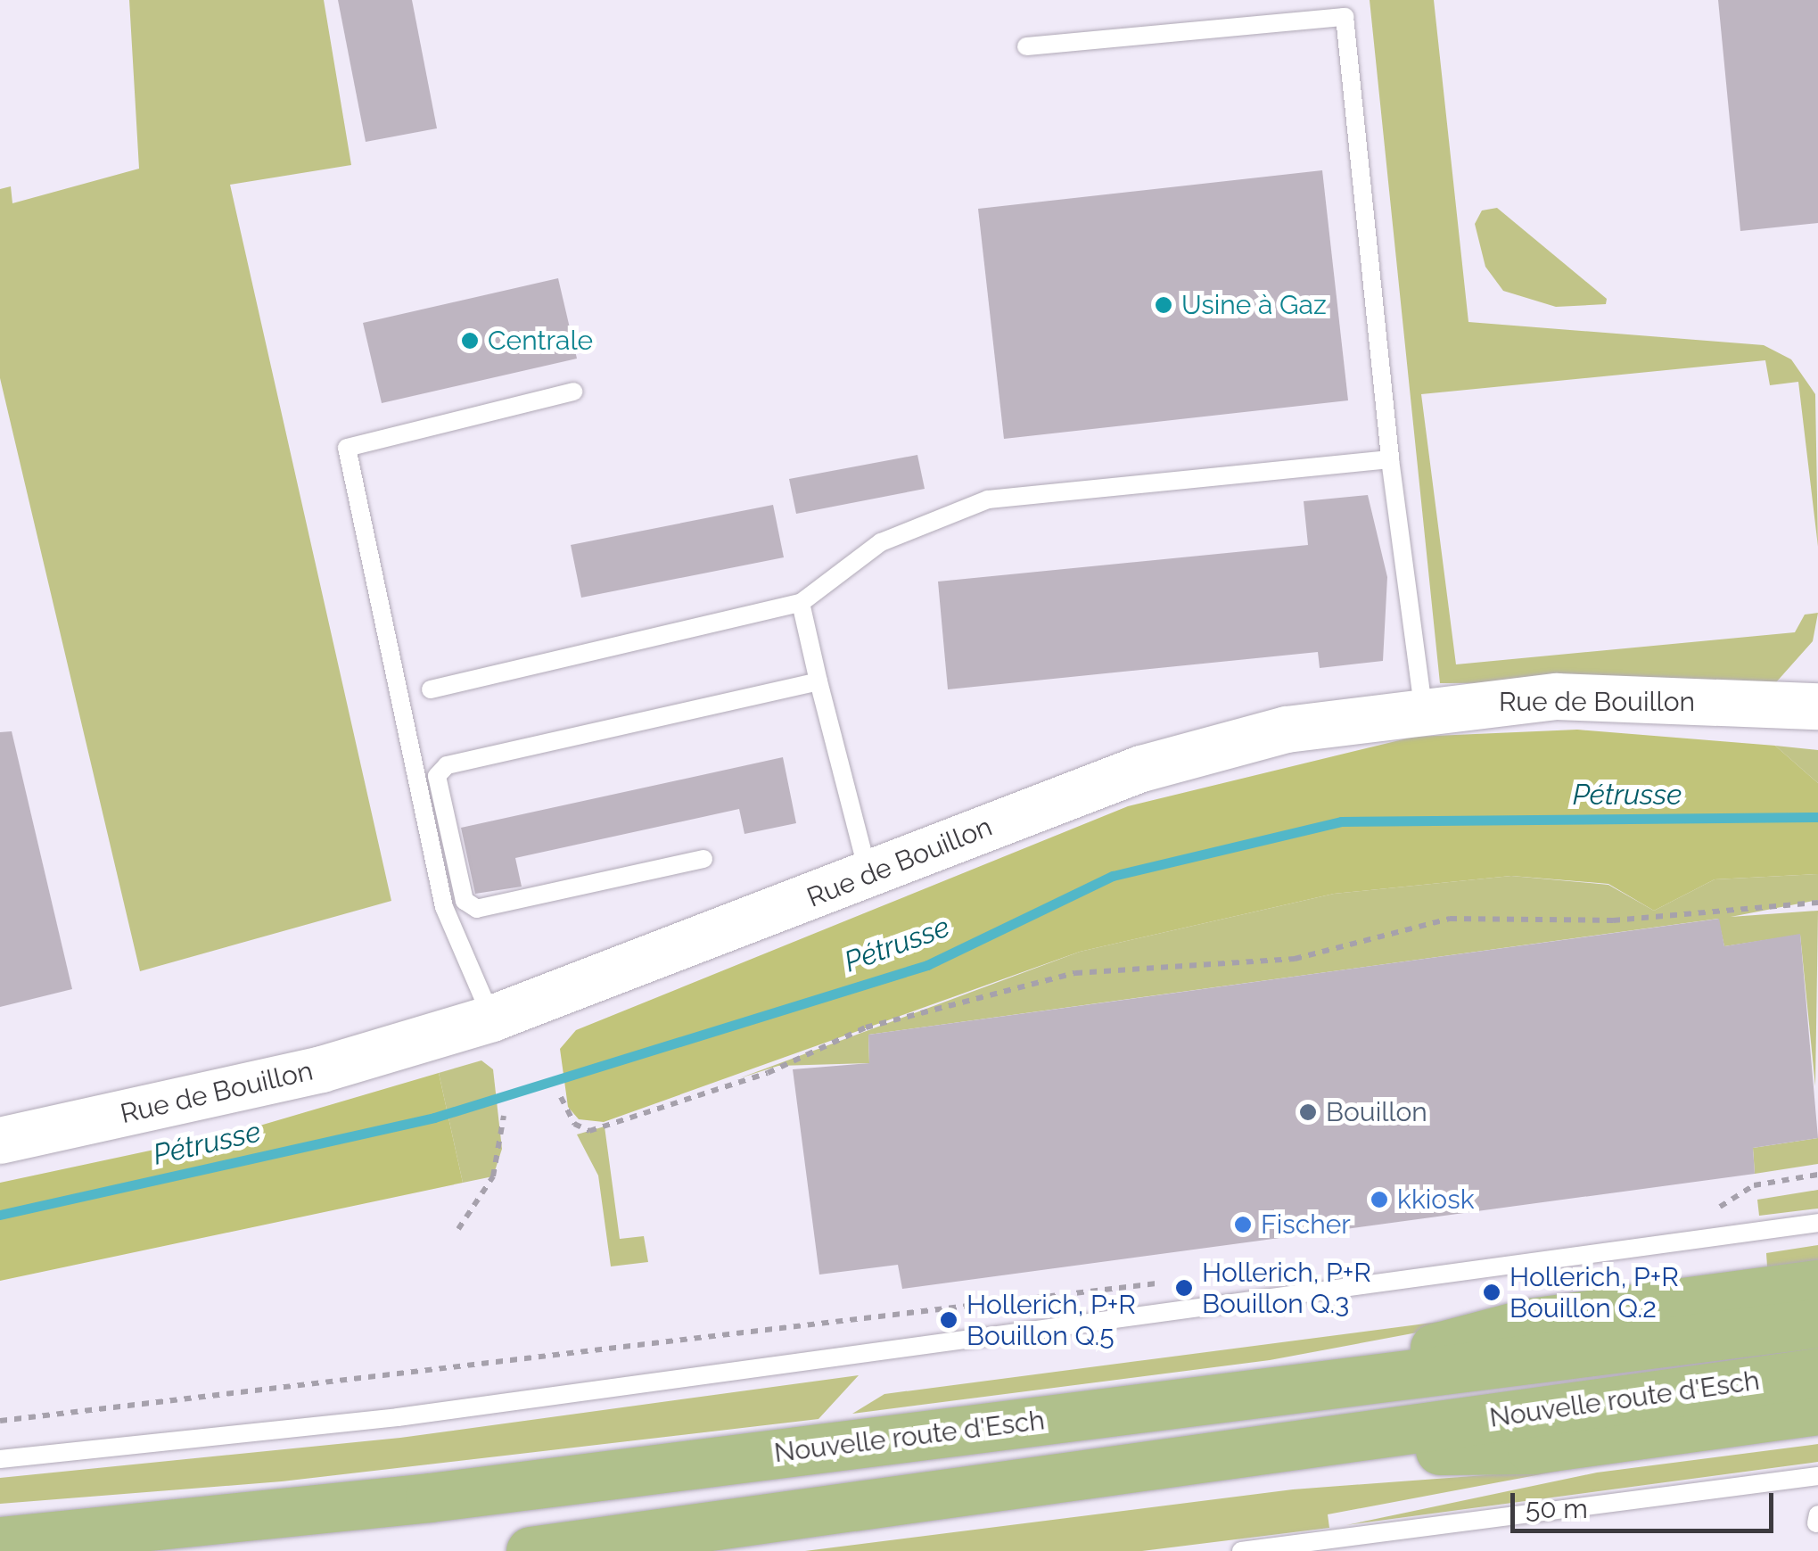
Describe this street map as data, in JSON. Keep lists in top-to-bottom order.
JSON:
{
  "streets": {
    "highway": ["Nouvelle route d'Esch"],
    "street": ["Rue de Bouillon"]
  },
  "water": ["Pétrusse"],
  "places": [
    "Usine à Gaz",
    "Centrale",
    "Bouillon",
    "kkiosk",
    "Fischer",
    "Hollerich, P+R Bouillon Q.3",
    "Hollerich, P+R Bouillon Q.2",
    "Hollerich, P+R Bouillon Q.5"
  ],
  "scale_bar": "50 m"
}
